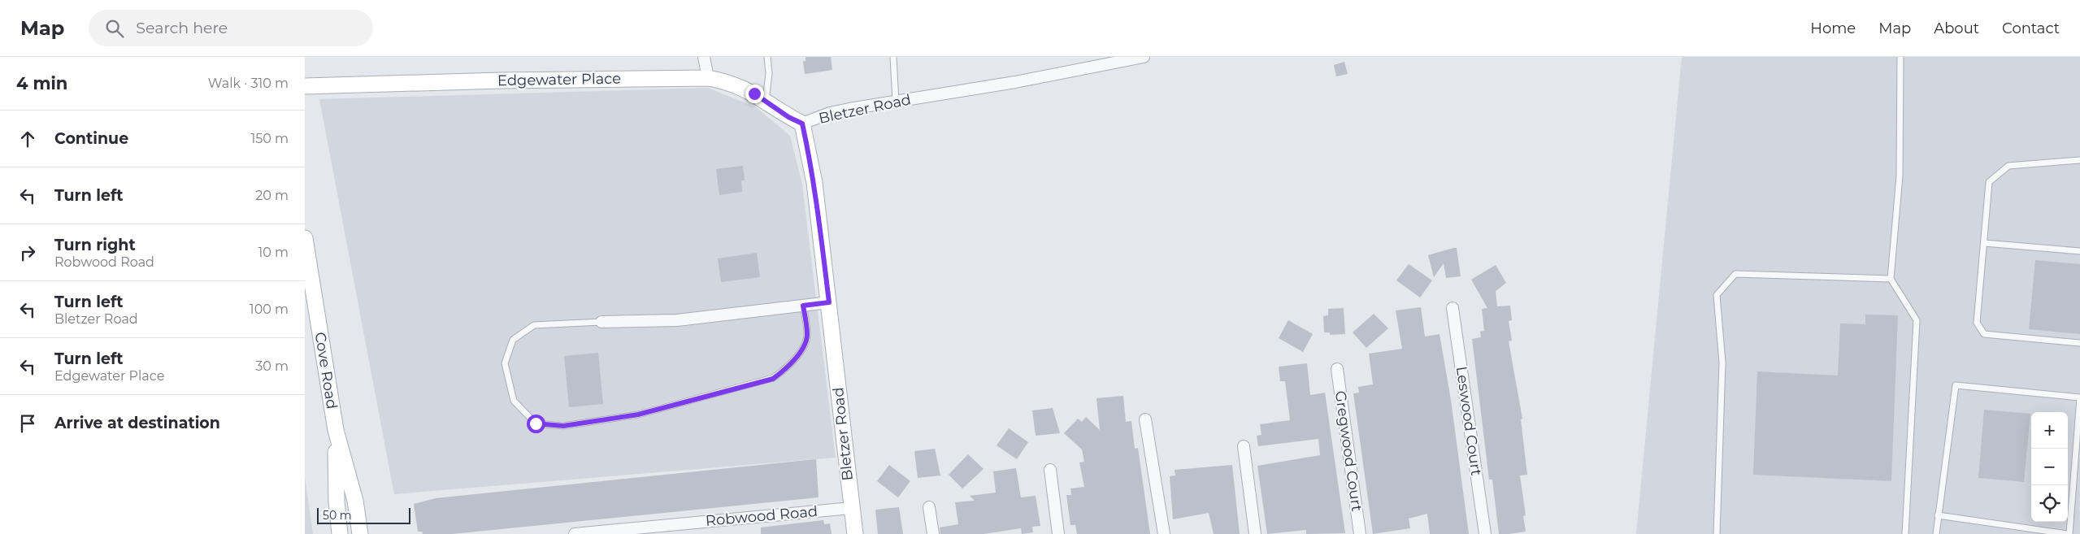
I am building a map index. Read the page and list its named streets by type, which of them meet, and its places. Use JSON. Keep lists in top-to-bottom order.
{
  "streets": {
    "street": [
      "Edgewater Place",
      "Bletzer Road",
      "Cove Road",
      "Leswood Court",
      "Gregwood Court",
      "Robwood Road"
    ]
  },
  "crossings": [
    ["Edgewater Place", "Bletzer Road"],
    ["Bletzer Road", "Robwood Road"]
  ],
  "scale_bar": "50 m",
  "page": {
    "header": "Map",
    "search": "Search here",
    "nav": [
      "Home",
      "Map",
      "About",
      "Contact"
    ],
    "heading": ["4 min", "Walk · 310 m"],
    "list": [
      ["Continue", "150 m"],
      ["Turn left", "20 m"],
      ["Turn right", "Robwood Road", "10 m"],
      ["Turn left", "Bletzer Road", "100 m"],
      ["Turn left", "Edgewater Place", "30 m"],
      "Arrive at destination"
    ],
    "map_buttons": ["+", "−"],
    "scale": "50 m"
  }
}
